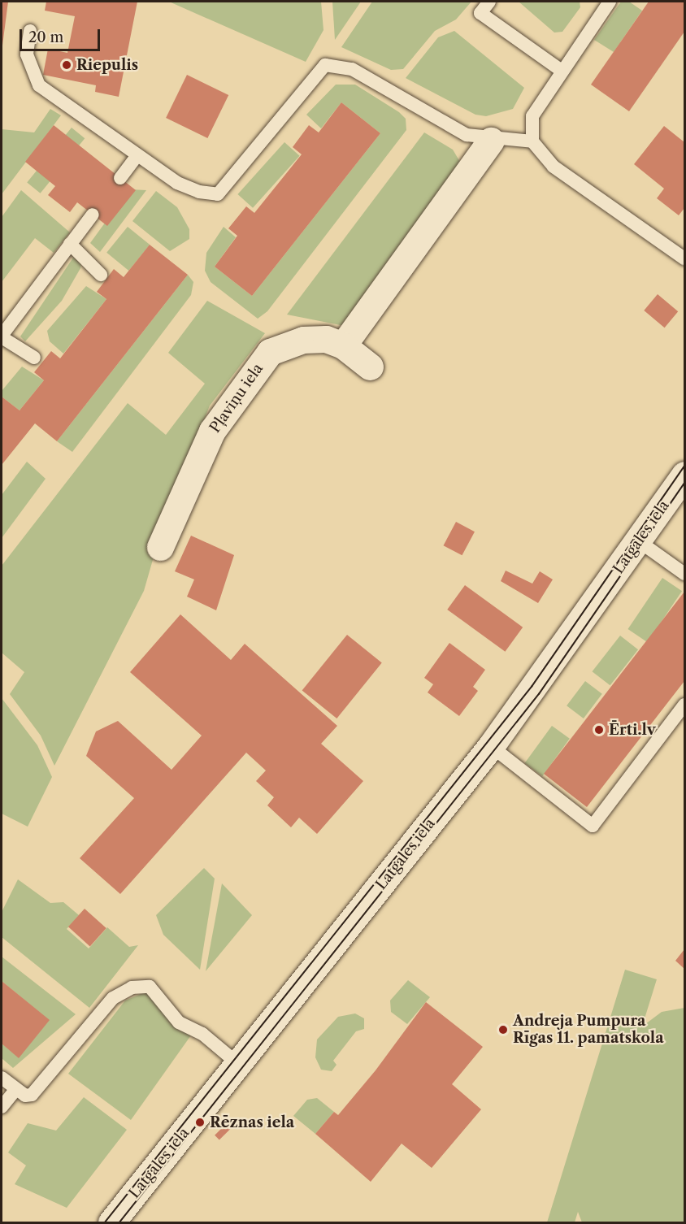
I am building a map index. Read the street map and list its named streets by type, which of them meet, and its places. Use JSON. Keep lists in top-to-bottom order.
{
  "streets": {
    "street": ["Pļaviņu iela", "Latgales iela"]
  },
  "places": [
    "Riepulis",
    "Ērti.lv",
    "Andreja Pumpura Rīgas 11. pamatskola",
    "Rēznas iela"
  ],
  "scale_bar": "20 m"
}
